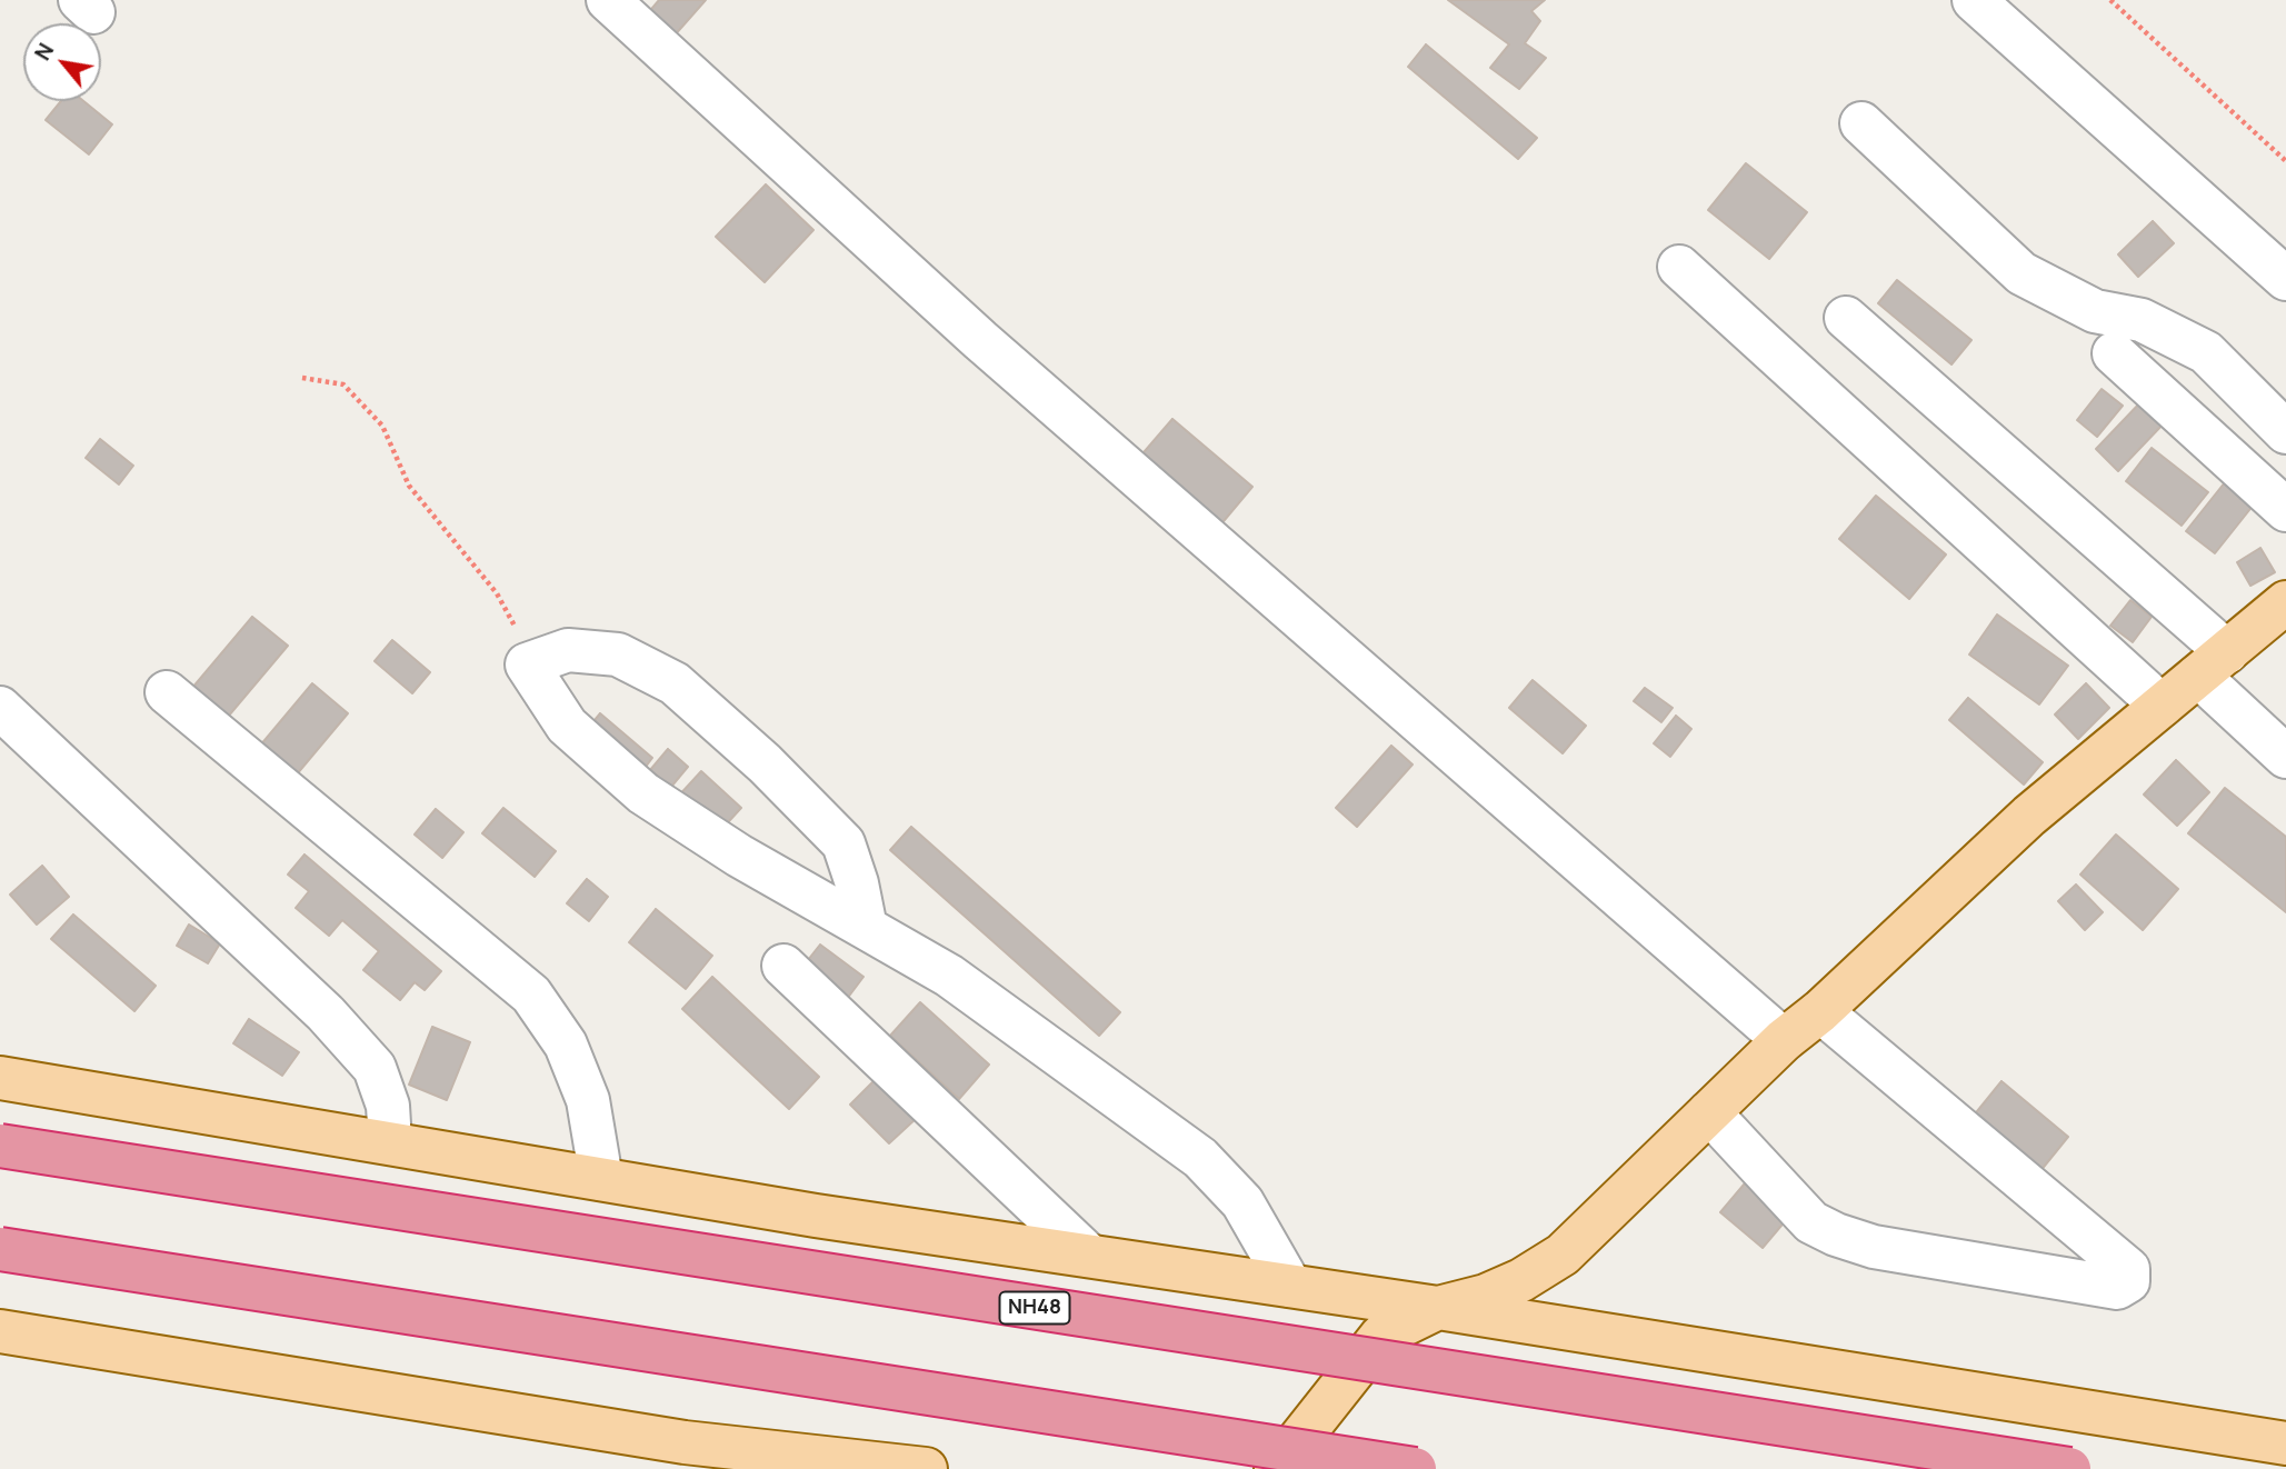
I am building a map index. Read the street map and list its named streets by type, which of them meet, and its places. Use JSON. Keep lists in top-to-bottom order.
{
  "streets": {
    "highway": ["NH48"]
  },
  "north": "top left"
}
